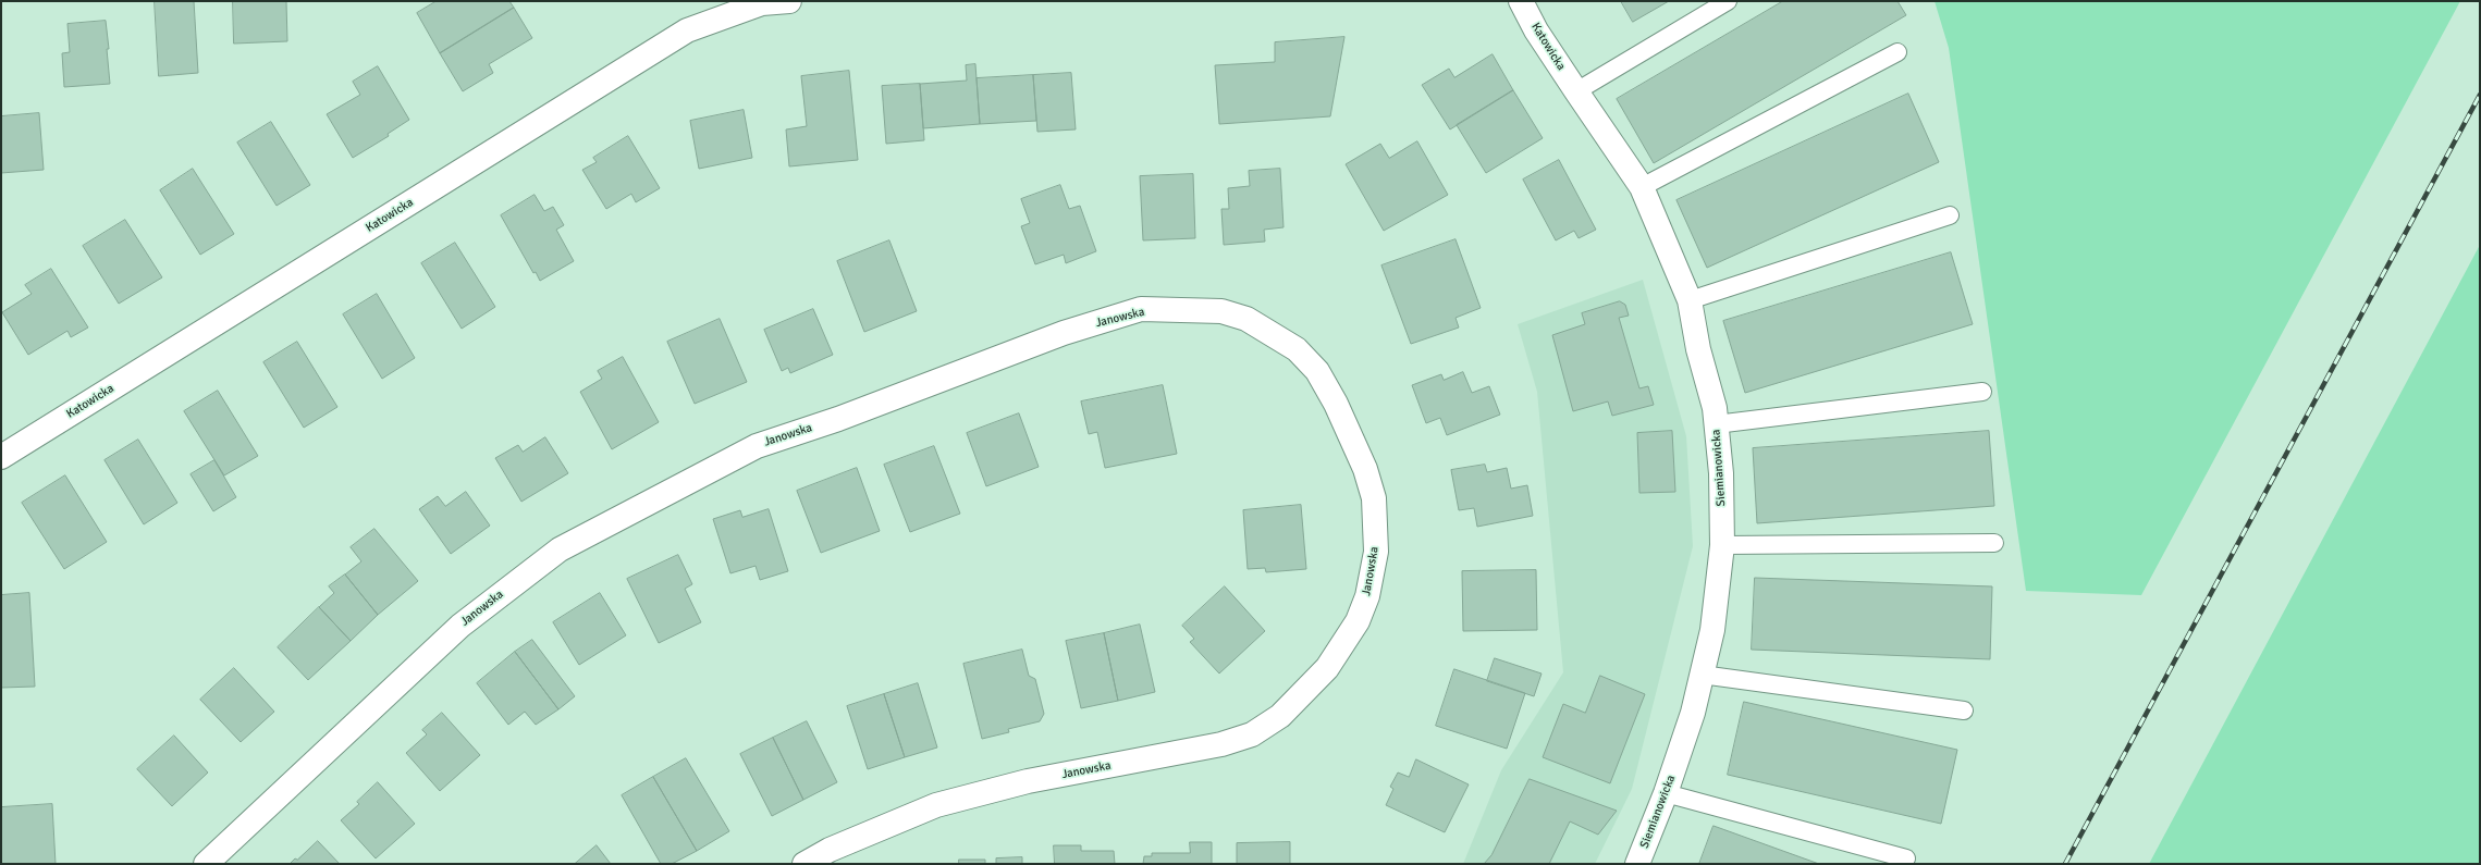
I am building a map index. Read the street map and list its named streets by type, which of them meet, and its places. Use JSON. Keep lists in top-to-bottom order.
{
  "streets": {
    "street": ["Katowicka", "Janowska", "Siemianowicka"]
  },
  "crossings": [
    ["Katowicka", "Siemianowicka"]
  ]
}
